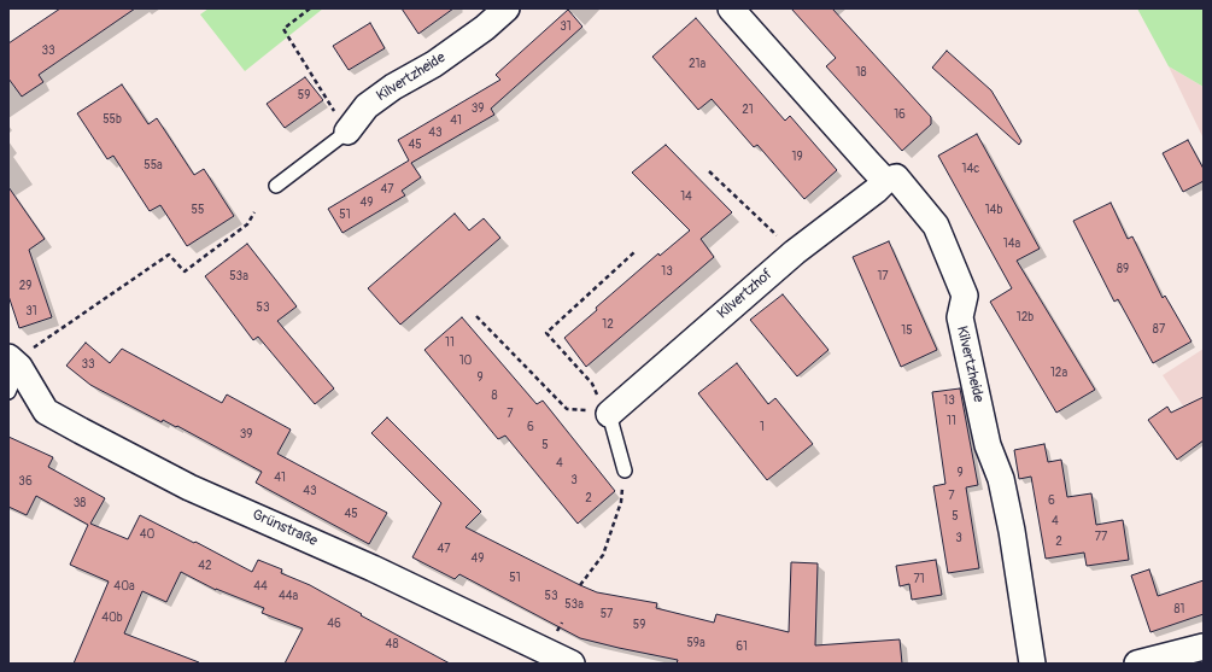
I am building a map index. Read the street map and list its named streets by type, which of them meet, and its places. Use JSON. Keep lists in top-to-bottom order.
{
  "streets": {
    "street": ["Kilvertzheide", "Kilvertzhof", "Grünstraße"]
  },
  "crossings": [
    ["Kilvertzheide", "Kilvertzhof"]
  ],
  "house_numbers": [
    "31",
    "33",
    "21a",
    "18",
    "59",
    "39",
    "21",
    "16",
    "55b",
    "41",
    "43",
    "45",
    "19",
    "55a",
    "14c",
    "47",
    "14",
    "49",
    "55",
    "14b",
    "51",
    "14a",
    "89",
    "13",
    "53a",
    "17",
    "29",
    "53",
    "31",
    "12b",
    "12",
    "87",
    "15",
    "11",
    "10",
    "33",
    "12a",
    "9",
    "8",
    "13",
    "7",
    "11",
    "6",
    "1",
    "39",
    "5",
    "4",
    "9",
    "41",
    "3",
    "36",
    "43",
    "7",
    "2",
    "6",
    "38",
    "45",
    "5",
    "4",
    "40",
    "77",
    "3",
    "2",
    "47",
    "49",
    "42",
    "51",
    "71",
    "40a",
    "44",
    "44a",
    "53",
    "53a",
    "81",
    "57",
    "40b",
    "46",
    "59",
    "59a",
    "48",
    "61"
  ]
}
